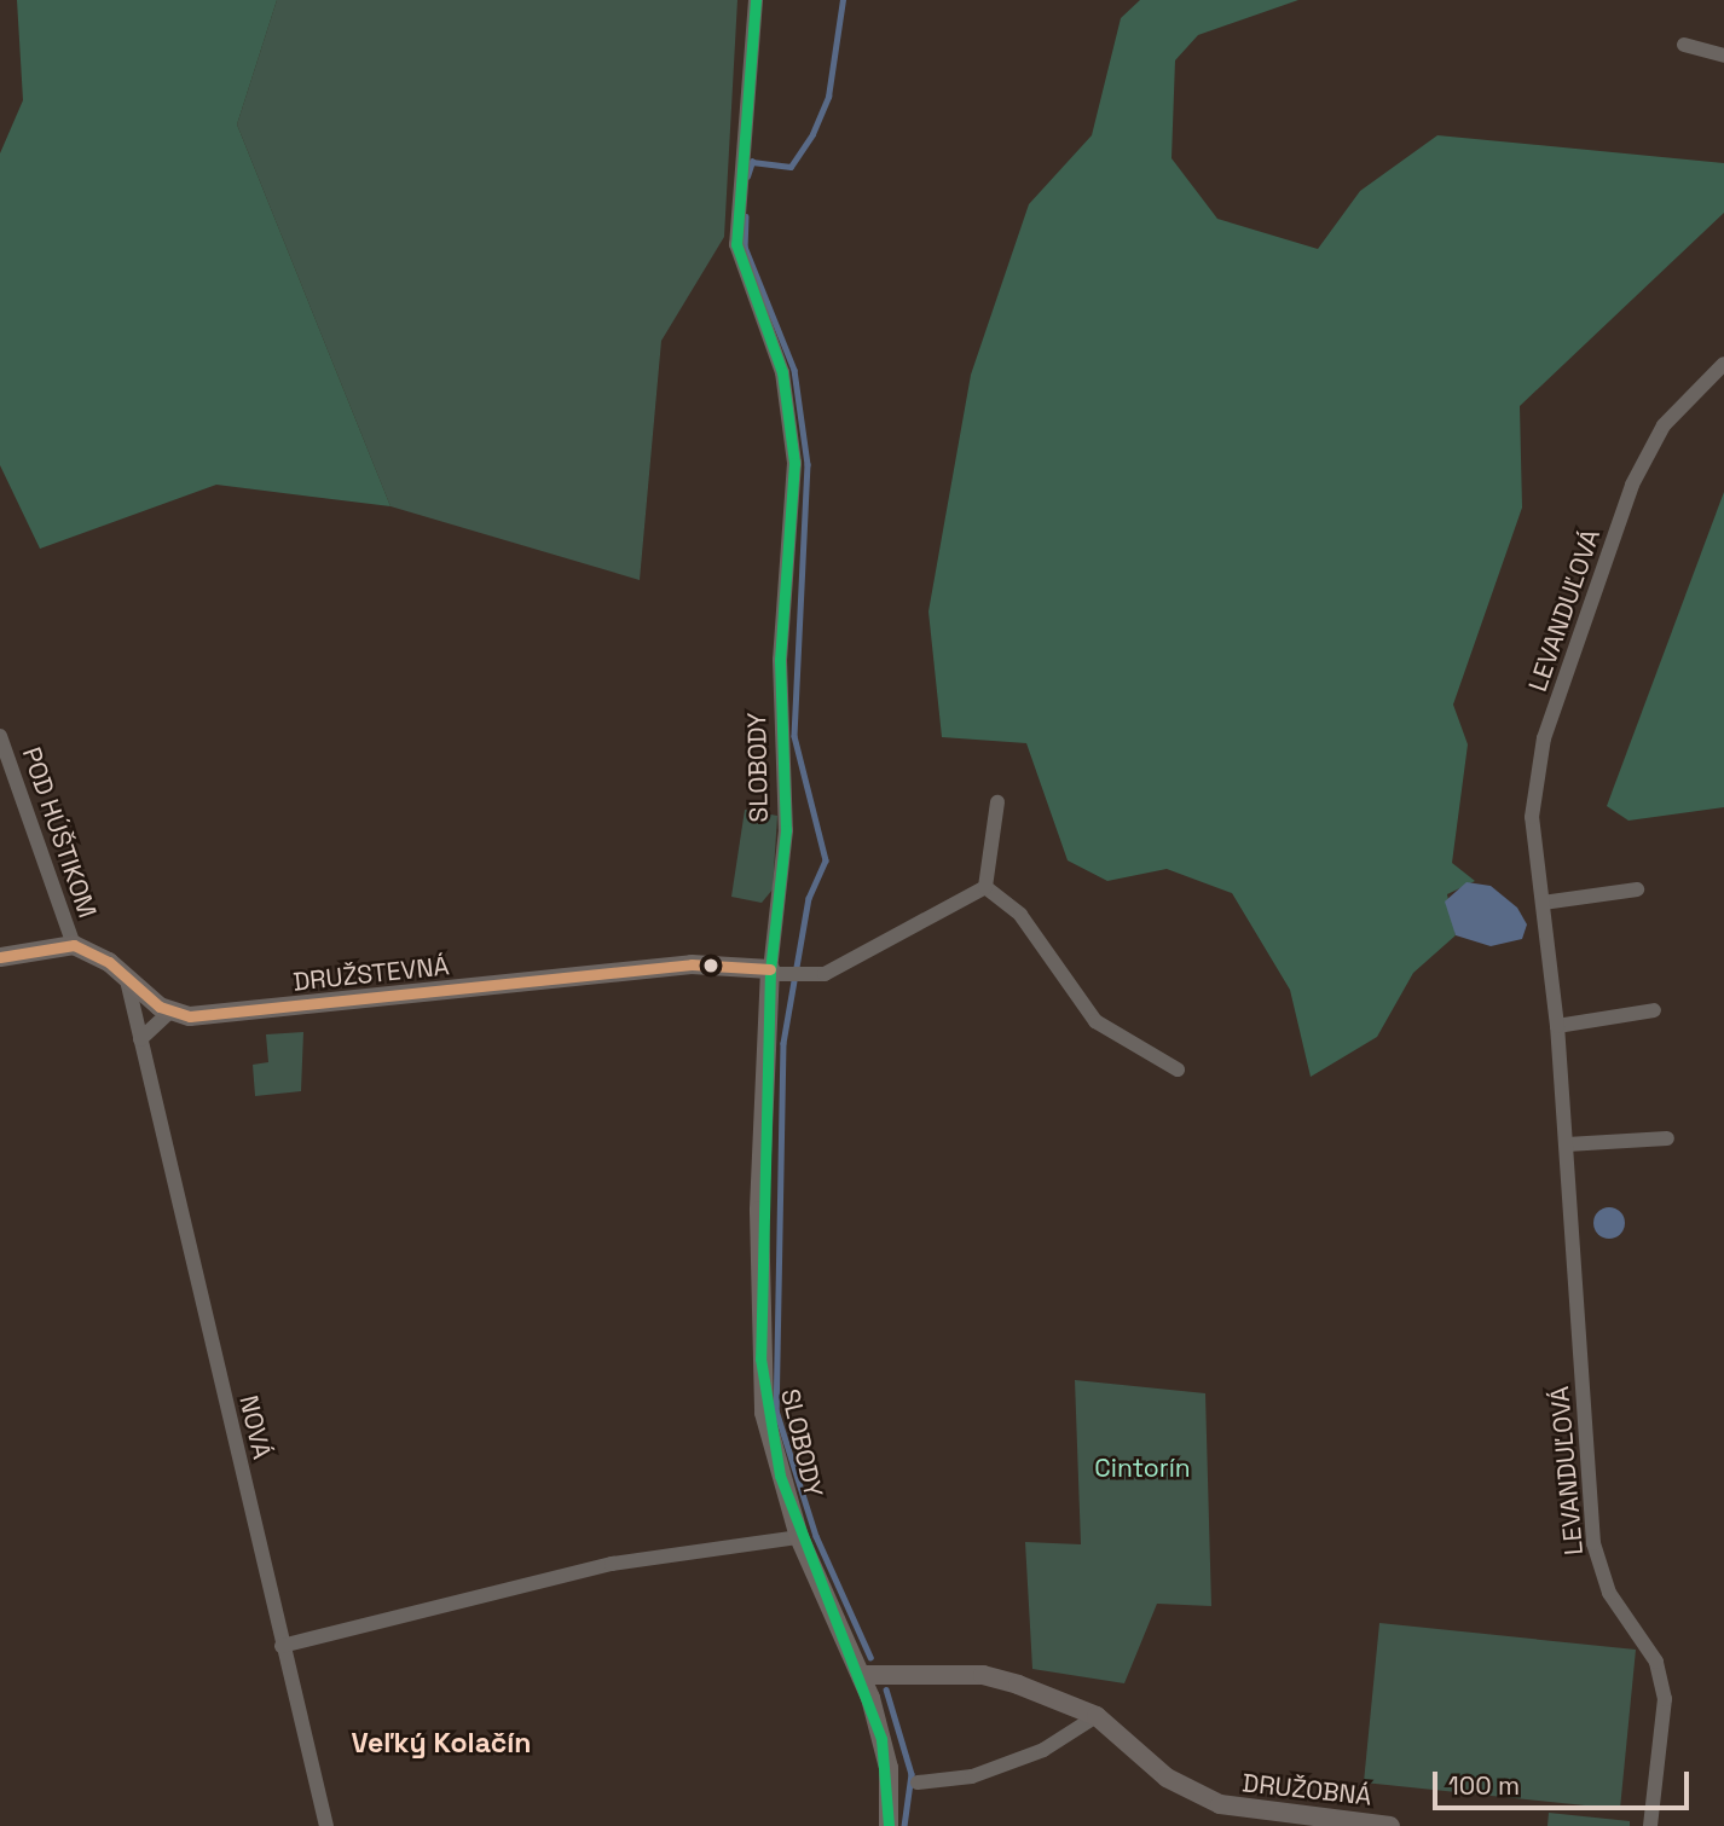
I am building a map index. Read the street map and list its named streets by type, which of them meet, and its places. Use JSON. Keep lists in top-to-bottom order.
{
  "streets": {
    "street": [
      "LEVANDUĽOVÁ",
      "SLOBODY",
      "POD HÚŠTIKOM",
      "DRUŽSTEVNÁ",
      "NOVÁ",
      "DRUŽOBNÁ"
    ]
  },
  "crossings": [
    ["SLOBODY", "DRUŽSTEVNÁ"],
    ["SLOBODY", "NOVÁ"],
    ["SLOBODY", "DRUŽOBNÁ"]
  ],
  "districts": ["Veľký Kolačín"],
  "parks": ["Cintorín"],
  "scale_bar": "100 m"
}
